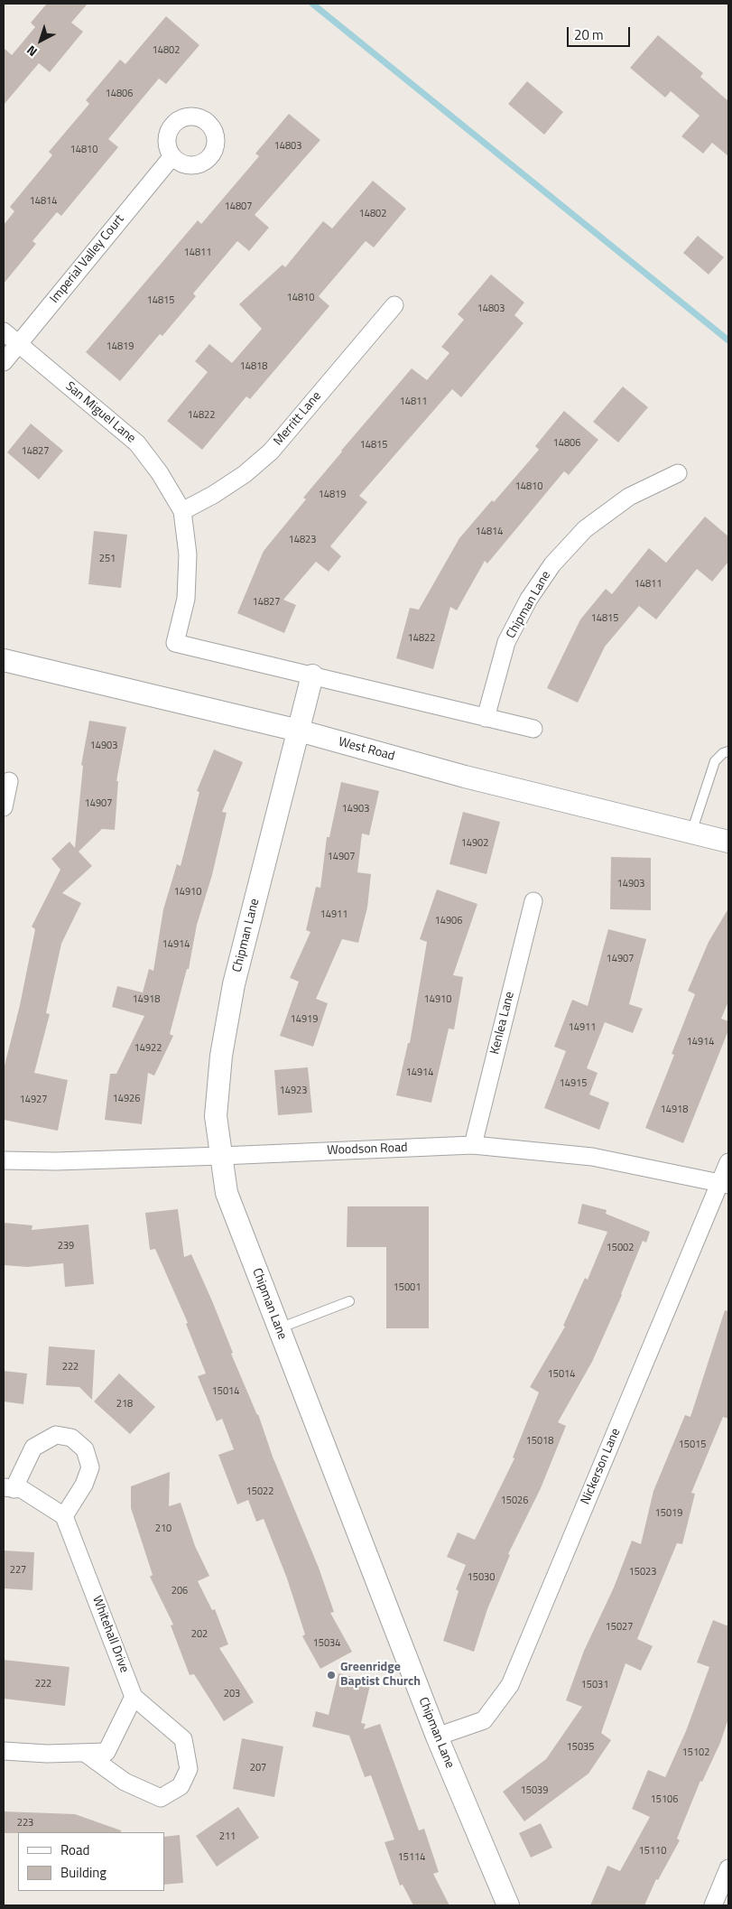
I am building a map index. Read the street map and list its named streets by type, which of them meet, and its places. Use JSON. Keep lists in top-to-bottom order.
{
  "streets": {
    "street": [
      "Imperial Valley Court",
      "San Miguel Lane",
      "Merritt Lane",
      "Chipman Lane",
      "West Road",
      "Kenlea Lane",
      "Woodson Road",
      "Nickerson Lane",
      "Whitehall Drive"
    ]
  },
  "crossings": [
    ["Imperial Valley Court", "San Miguel Lane"],
    ["San Miguel Lane", "Merritt Lane"],
    ["San Miguel Lane", "Chipman Lane"],
    ["Chipman Lane", "West Road"],
    ["Chipman Lane", "Woodson Road"],
    ["Chipman Lane", "Nickerson Lane"],
    ["Kenlea Lane", "Woodson Road"],
    ["Woodson Road", "Nickerson Lane"]
  ],
  "places": ["Greenridge Baptist Church"],
  "house_numbers": [
    "14802",
    "14806",
    "14803",
    "14810",
    "14814",
    "14807",
    "14802",
    "14811",
    "14810",
    "14815",
    "14803",
    "14819",
    "14818",
    "14811",
    "14822",
    "14806",
    "14815",
    "14827",
    "14810",
    "14819",
    "14814",
    "14823",
    "251",
    "14811",
    "14827",
    "14815",
    "14822",
    "14903",
    "14907",
    "14903",
    "14902",
    "14907",
    "14903",
    "14910",
    "14911",
    "14906",
    "14914",
    "14907",
    "14918",
    "14910",
    "14919",
    "14911",
    "14914",
    "14922",
    "14914",
    "14915",
    "14923",
    "14926",
    "14927",
    "14918",
    "239",
    "15002",
    "15001",
    "222",
    "15014",
    "15014",
    "218",
    "15018",
    "15015",
    "15022",
    "15026",
    "15019",
    "210",
    "227",
    "15023",
    "15030",
    "206",
    "15027",
    "202",
    "15034",
    "222",
    "15031",
    "203",
    "15035",
    "15102",
    "207",
    "15039",
    "15106",
    "223",
    "211",
    "15110",
    "15114"
  ],
  "legend": ["Road", "Building"],
  "scale_bar": "20 m",
  "north": "bottom left"
}
